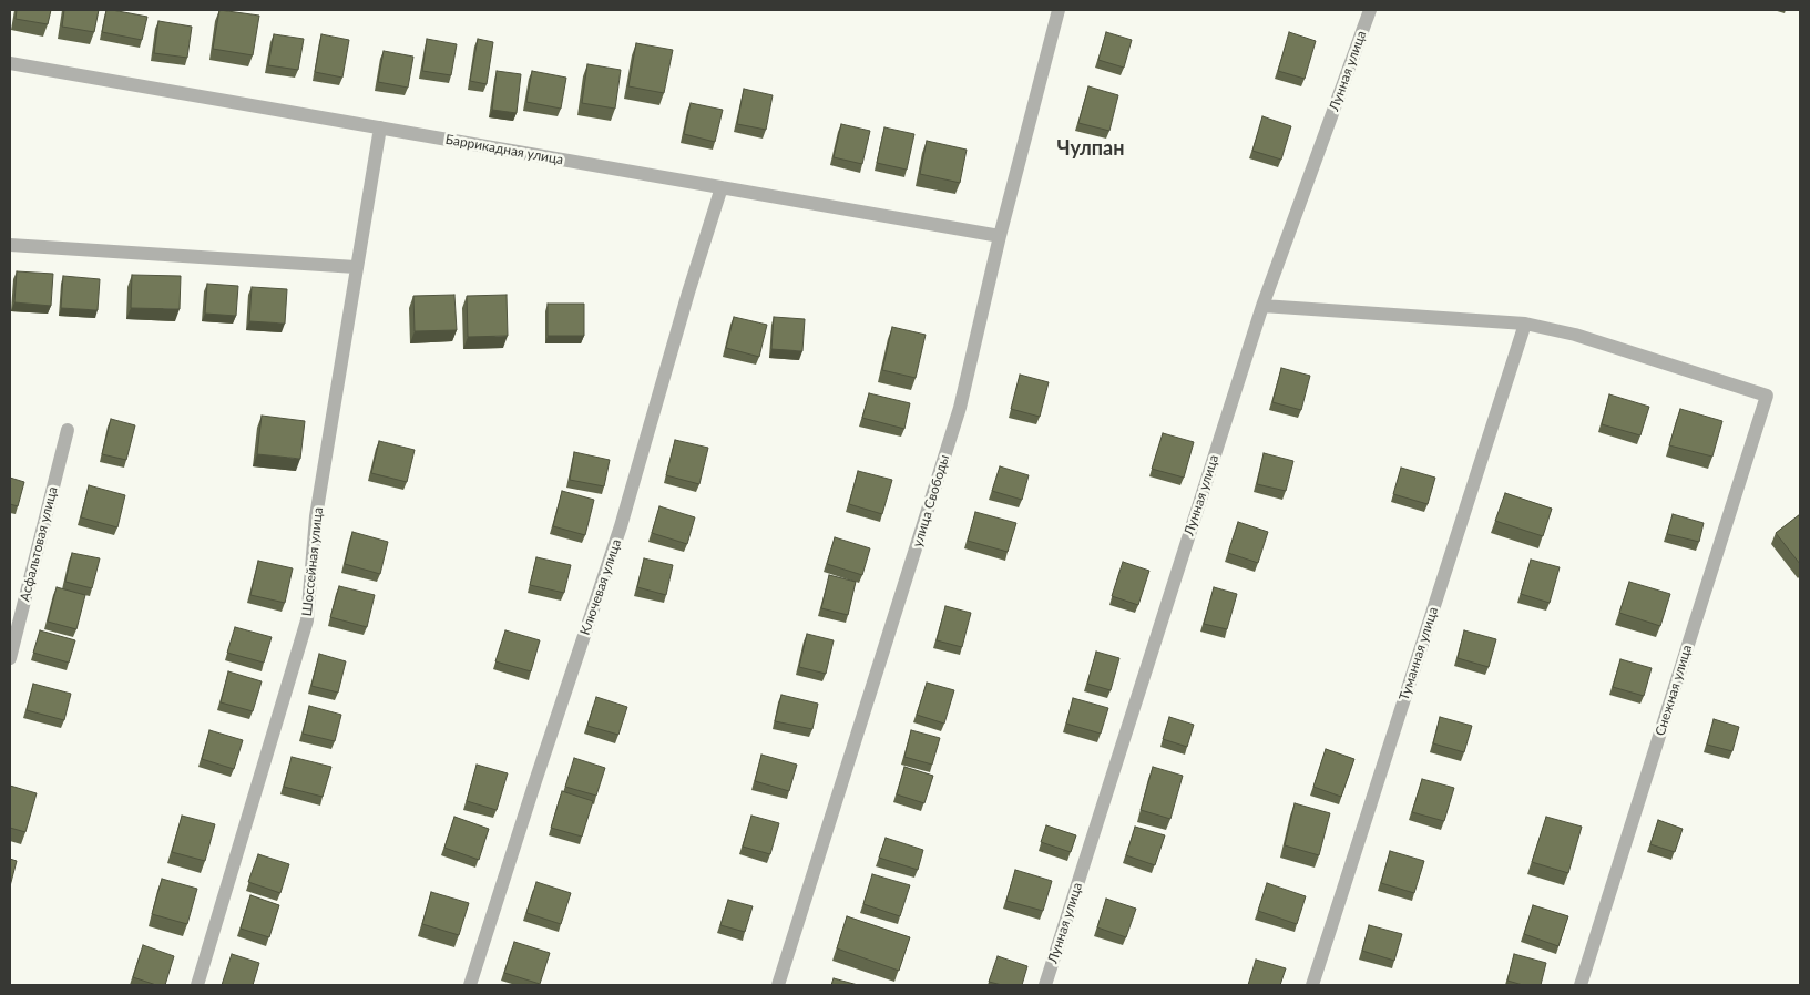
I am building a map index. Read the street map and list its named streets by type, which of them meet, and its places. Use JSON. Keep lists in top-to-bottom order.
{
  "streets": {
    "street": [
      "Лунная улица",
      "Баррикадная улица",
      "улица Свободы",
      "Асфальтовая улица",
      "Шоссейная улица",
      "Ключевая улица",
      "Туманная улица",
      "Снежная улица"
    ]
  },
  "crossings": [
    ["Баррикадная улица", "улица Свободы"],
    ["Баррикадная улица", "Шоссейная улица"],
    ["Баррикадная улица", "Ключевая улица"],
    ["Туманная улица", "Снежная улица"]
  ],
  "districts": ["Чулпан"]
}
